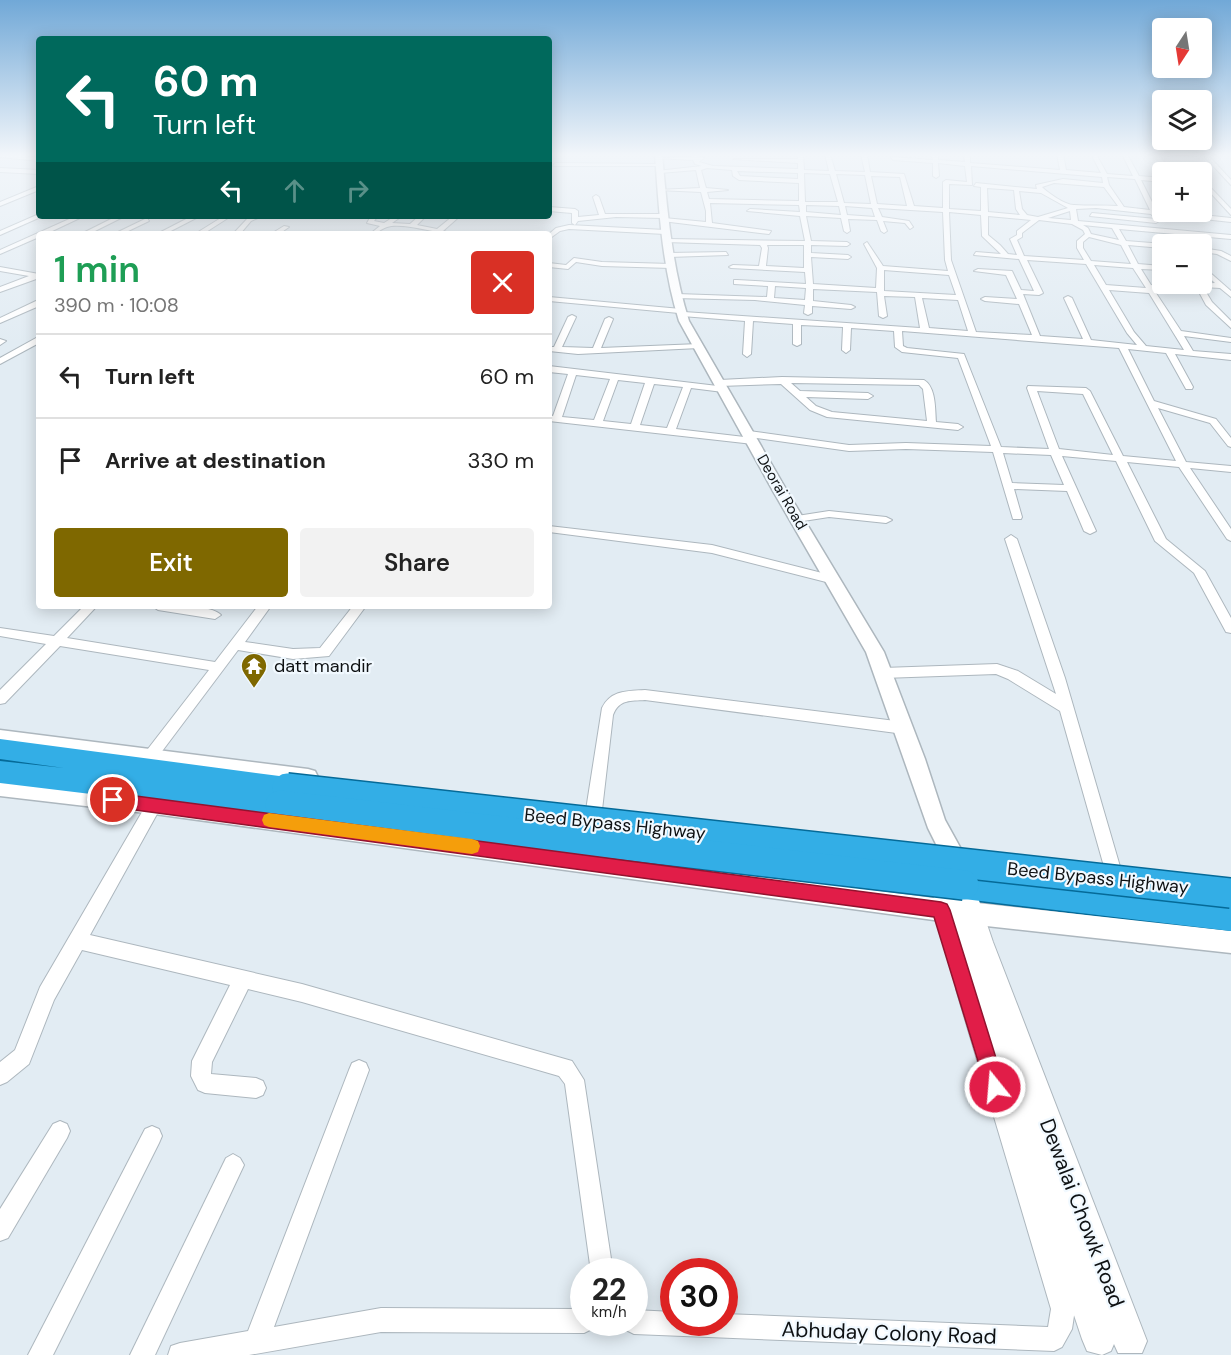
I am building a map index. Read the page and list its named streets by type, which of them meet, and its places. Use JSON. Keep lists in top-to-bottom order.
{
  "streets": {
    "highway": ["Beed Bypass Highway"],
    "main road": ["Dewalai Chowk Road"],
    "street": ["Deorai Road", "Abhuday Colony Road"]
  },
  "crossings": [
    ["Deorai Road", "Dewalai Chowk Road"],
    ["Dewalai Chowk Road", "Abhuday Colony Road"]
  ],
  "places": {
    "temple": ["datt mandir"]
  },
  "north": "bottom",
  "page": {
    "map_buttons": ["+", "−"],
    "turn": ["60 m", "Turn left"],
    "heading": ["1 min", "390 m · 10:08"],
    "list": [
      {
        "name": "Turn left",
        "value": "60 m"
      },
      {
        "name": "Arrive at destination",
        "value": "330 m"
      }
    ],
    "buttons": ["Exit", "Share"],
    "speed": "22 km/h",
    "limit": "30"
  }
}
